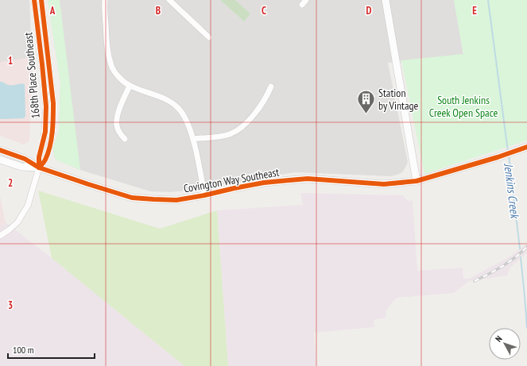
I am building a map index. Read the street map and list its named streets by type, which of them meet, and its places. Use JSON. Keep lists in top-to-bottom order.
{
  "streets": {
    "street": ["168th Place Southeast", "Covington Way Southeast"]
  },
  "crossings": [
    ["168th Place Southeast", "Covington Way Southeast"]
  ],
  "water": ["Jenkins Creek"],
  "parks": ["South Jenkins Creek Open Space"],
  "places": {
    "building": ["Station by Vintage"]
  },
  "scale_bar": "100 m",
  "north": "top left",
  "grid": {
    "columns": [
      "A",
      "B",
      "C",
      "D",
      "E"
    ],
    "rows": ["1", "2", "3"]
  }
}
